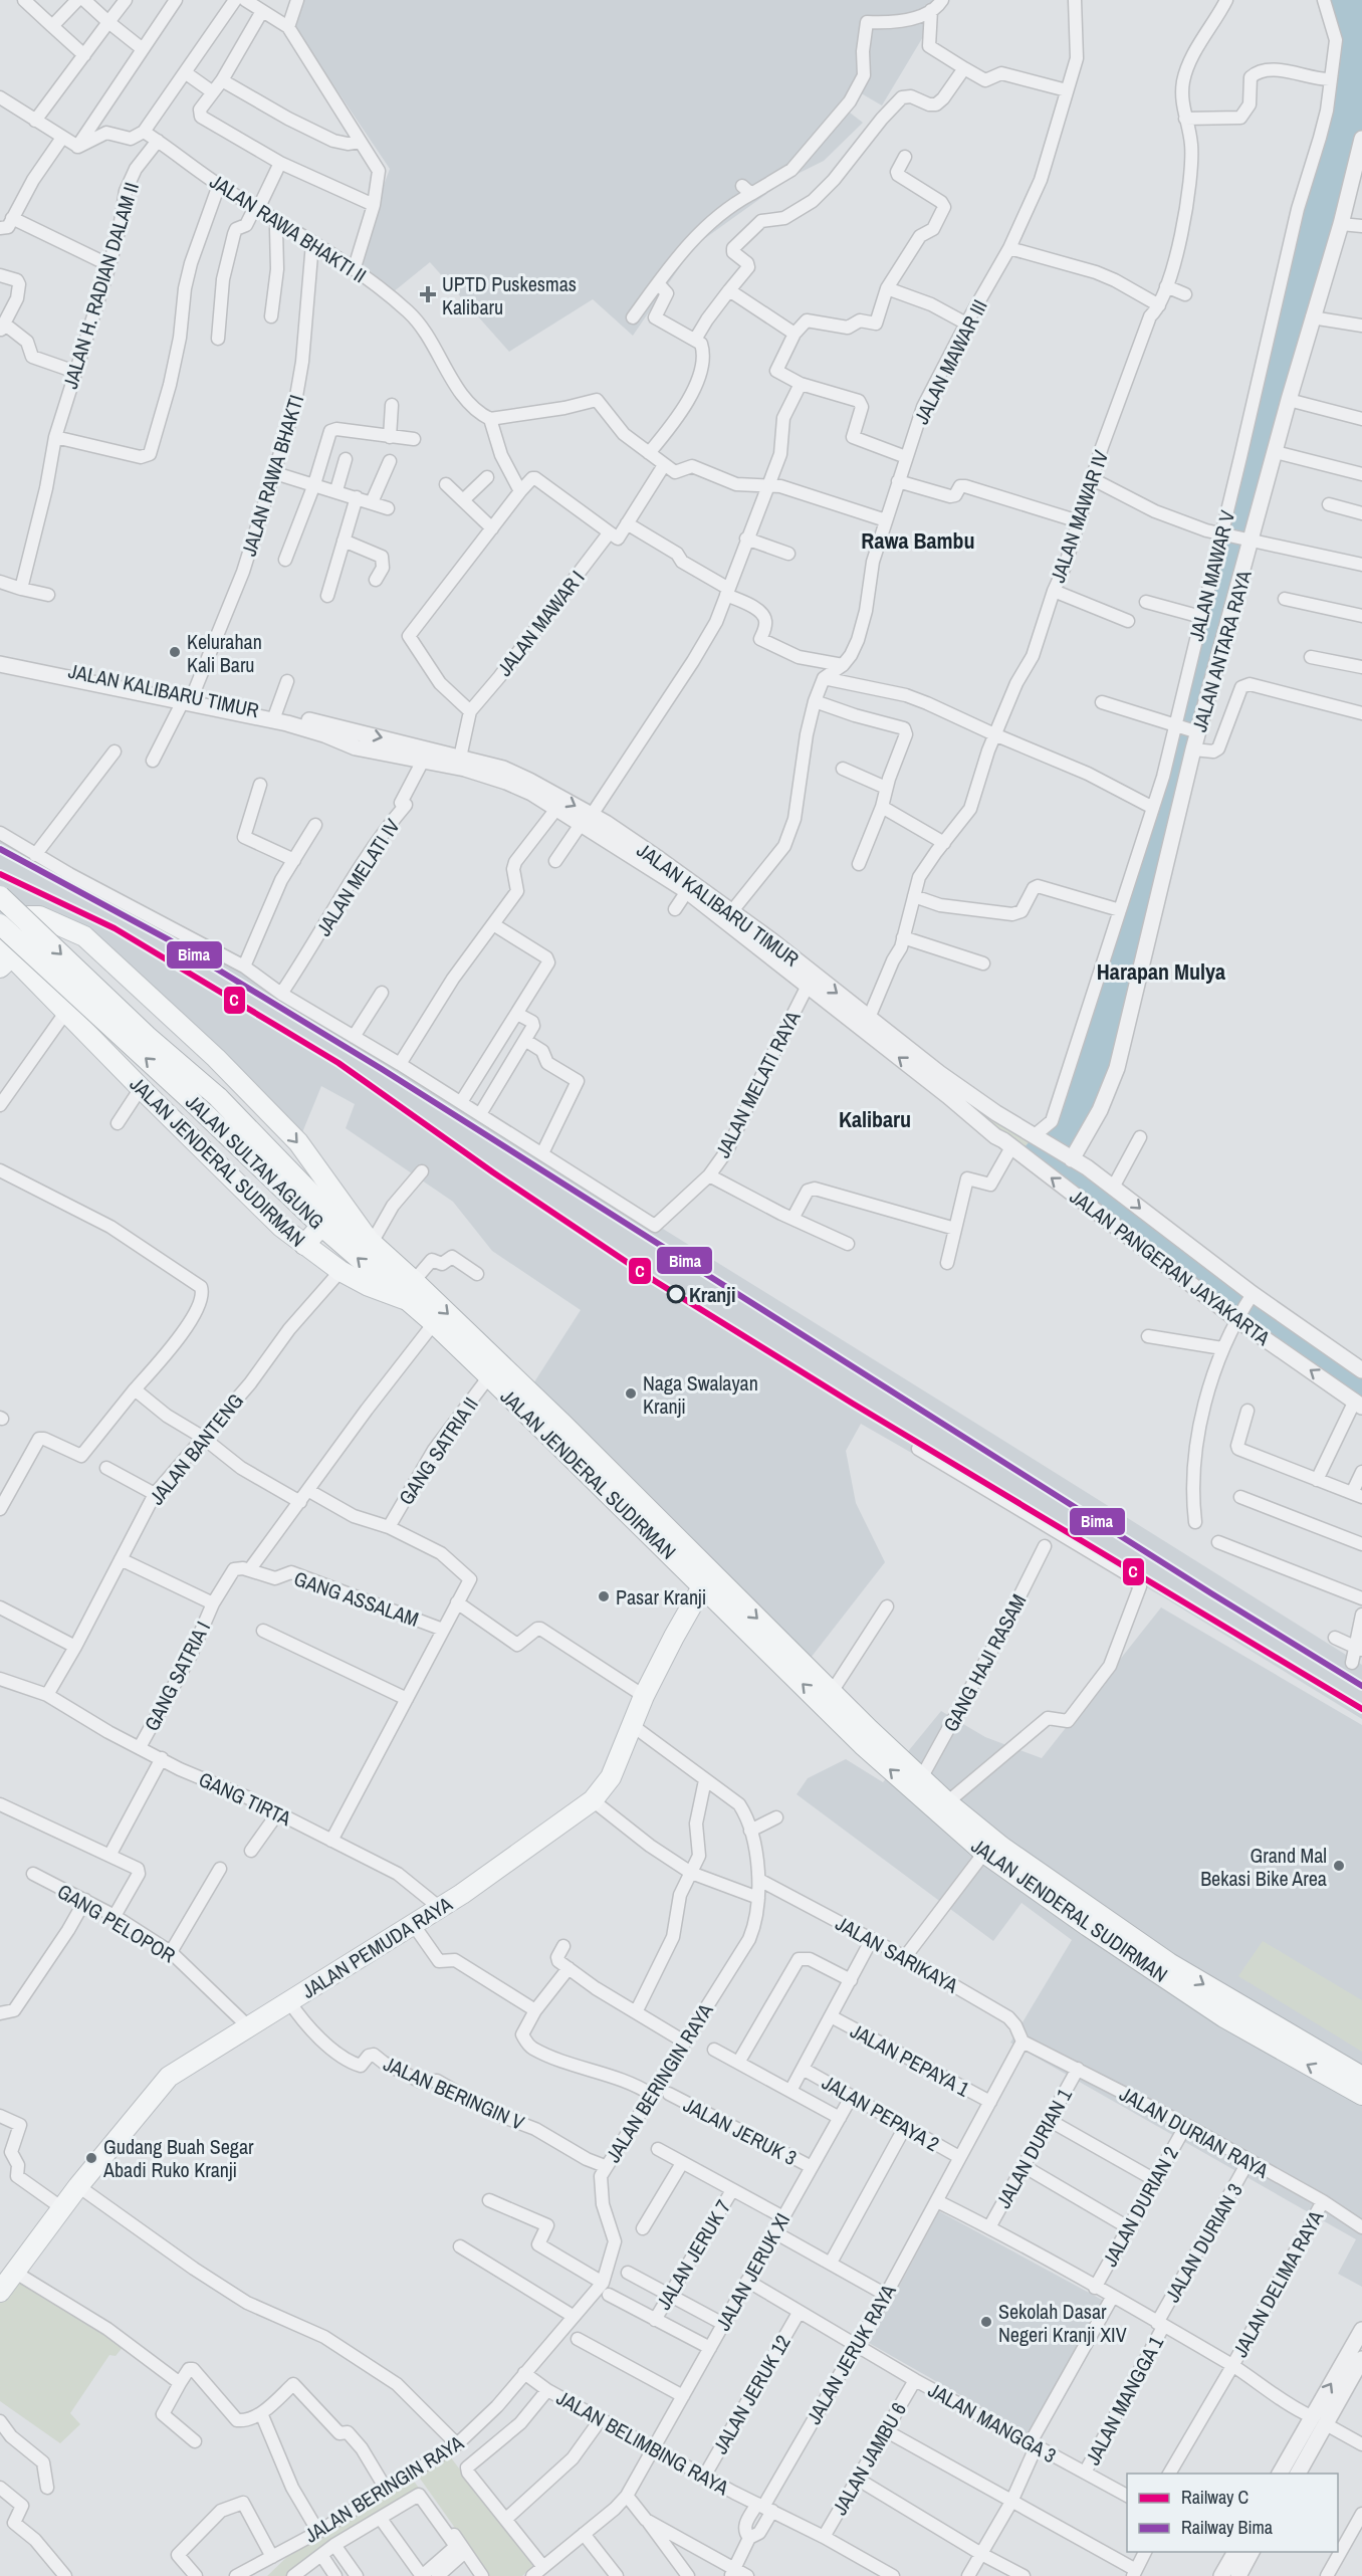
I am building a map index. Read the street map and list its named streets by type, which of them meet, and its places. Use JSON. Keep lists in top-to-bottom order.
{
  "streets": {
    "main road": ["JALAN JENDERAL SUDIRMAN", "JALAN SULTAN AGUNG", "JALAN PEMUDA RAYA"],
    "street": [
      "JALAN RAWA BHAKTI II",
      "JALAN H. RADIAN DALAM II",
      "JALAN MAWAR III",
      "JALAN RAWA BHAKTI",
      "JALAN MAWAR IV",
      "JALAN MAWAR V",
      "JALAN MAWAR I",
      "JALAN ANTARA RAYA",
      "JALAN KALIBARU TIMUR",
      "JALAN MELATI IV",
      "JALAN MELATI RAYA",
      "JALAN PANGERAN JAYAKARTA",
      "JALAN BANTENG",
      "GANG SATRIA II",
      "GANG ASSALAM",
      "GANG HAJI RASAM",
      "GANG SATRIA I",
      "GANG TIRTA",
      "GANG PELOPOR",
      "JALAN SARIKAYA",
      "JALAN PEPAYA 1",
      "JALAN BERINGIN RAYA",
      "JALAN BERINGIN V",
      "JALAN PEPAYA 2",
      "JALAN JERUK 3",
      "JALAN DURIAN RAYA",
      "JALAN DURIAN 1",
      "JALAN DURIAN 2",
      "JALAN DURIAN 3",
      "JALAN JERUK 7",
      "JALAN JERUK XI",
      "JALAN DELIMA RAYA",
      "JALAN JERUK RAYA",
      "JALAN JERUK 12",
      "JALAN MANGGA 1",
      "JALAN MANGGA 3",
      "JALAN BELIMBING RAYA",
      "JALAN JAMBU 6"
    ]
  },
  "crossings": [
    ["JALAN RAWA BHAKTI II", "JALAN H. RADIAN DALAM II"],
    ["JALAN RAWA BHAKTI II", "JALAN RAWA BHAKTI"],
    ["JALAN RAWA BHAKTI", "JALAN KALIBARU TIMUR"],
    ["JALAN MAWAR IV", "JALAN KALIBARU TIMUR"],
    ["JALAN MAWAR V", "JALAN KALIBARU TIMUR"],
    ["JALAN ANTARA RAYA", "JALAN KALIBARU TIMUR"],
    ["JALAN ANTARA RAYA", "JALAN PANGERAN JAYAKARTA"],
    ["JALAN KALIBARU TIMUR", "JALAN MELATI IV"],
    ["JALAN KALIBARU TIMUR", "JALAN MELATI RAYA"],
    ["JALAN KALIBARU TIMUR", "JALAN PANGERAN JAYAKARTA"],
    ["JALAN MELATI IV", "JALAN MELATI RAYA"],
    ["JALAN JENDERAL SUDIRMAN", "JALAN SULTAN AGUNG"],
    ["JALAN JENDERAL SUDIRMAN", "JALAN BANTENG"],
    ["JALAN JENDERAL SUDIRMAN", "GANG SATRIA II"],
    ["JALAN JENDERAL SUDIRMAN", "GANG HAJI RASAM"],
    ["JALAN JENDERAL SUDIRMAN", "JALAN PEMUDA RAYA"],
    ["JALAN BANTENG", "GANG TIRTA"],
    ["GANG SATRIA I", "GANG TIRTA"],
    ["GANG TIRTA", "JALAN PEMUDA RAYA"],
    ["GANG PELOPOR", "JALAN PEMUDA RAYA"],
    ["JALAN PEMUDA RAYA", "JALAN BERINGIN RAYA"],
    ["JALAN PEMUDA RAYA", "JALAN BERINGIN V"],
    ["JALAN SARIKAYA", "JALAN BERINGIN RAYA"],
    ["JALAN SARIKAYA", "JALAN DURIAN RAYA"],
    ["JALAN SARIKAYA", "JALAN JERUK RAYA"],
    ["JALAN PEPAYA 1", "JALAN JERUK RAYA"],
    ["JALAN BERINGIN RAYA", "JALAN BERINGIN V"],
    ["JALAN BERINGIN RAYA", "JALAN BELIMBING RAYA"],
    ["JALAN PEPAYA 2", "JALAN JERUK XI"],
    ["JALAN PEPAYA 2", "JALAN JERUK RAYA"],
    ["JALAN JERUK 3", "JALAN JERUK XI"],
    ["JALAN DURIAN RAYA", "JALAN DURIAN 1"],
    ["JALAN DURIAN RAYA", "JALAN DURIAN 2"],
    ["JALAN DURIAN RAYA", "JALAN DURIAN 3"],
    ["JALAN DURIAN RAYA", "JALAN DELIMA RAYA"],
    ["JALAN DURIAN RAYA", "JALAN JERUK RAYA"],
    ["JALAN DURIAN 3", "JALAN MANGGA 1"],
    ["JALAN JERUK XI", "JALAN MANGGA 3"],
    ["JALAN JERUK XI", "JALAN BELIMBING RAYA"],
    ["JALAN JERUK RAYA", "JALAN MANGGA 3"],
    ["JALAN JERUK RAYA", "JALAN BELIMBING RAYA"],
    ["JALAN JERUK 12", "JALAN MANGGA 3"],
    ["JALAN JERUK 12", "JALAN BELIMBING RAYA"],
    ["JALAN MANGGA 1", "JALAN MANGGA 3"],
    ["JALAN MANGGA 3", "JALAN JAMBU 6"],
    ["JALAN BELIMBING RAYA", "JALAN JAMBU 6"]
  ],
  "districts": ["Rawa Bambu", "Harapan Mulya", "Kalibaru"],
  "places": {
    "health": ["UPTD Puskesmas Kalibaru"],
    "other": [
      "Kelurahan Kali Baru",
      "Kranji",
      "Naga Swalayan Kranji",
      "Pasar Kranji",
      "Grand Mal Bekasi Bike Area",
      "Gudang Buah Segar Abadi Ruko Kranji",
      "Sekolah Dasar Negeri Kranji XIV"
    ]
  },
  "lines": ["rail line Bima", "rail line C"],
  "legend": ["Railway C", "Railway Bima"]
}
